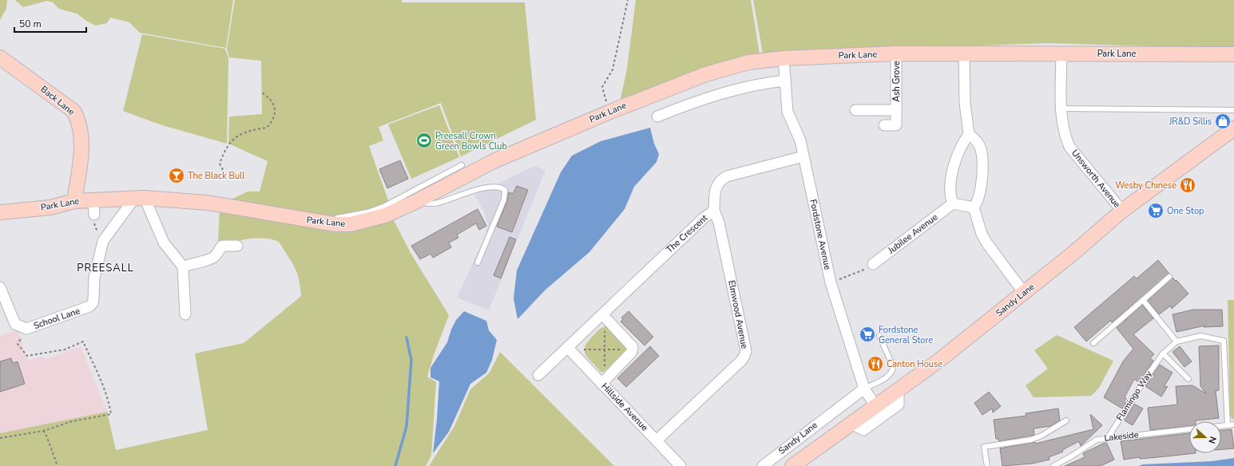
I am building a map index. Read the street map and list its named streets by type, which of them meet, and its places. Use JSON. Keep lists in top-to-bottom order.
{
  "streets": {
    "main road": ["Park Lane", "Back Lane", "Sandy Lane"],
    "street": [
      "Ash Grove",
      "Unsworth Avenue",
      "The Crescent",
      "Jubilee Avenue",
      "Fordstone Avenue",
      "Elmwood Avenue",
      "School Lane",
      "Hillside Avenue"
    ],
    "lane": ["Flamingo Way", "Lakeside"]
  },
  "crossings": [
    ["Park Lane", "Ash Grove"],
    ["Park Lane", "Back Lane"],
    ["Park Lane", "Unsworth Avenue"],
    ["Park Lane", "Fordstone Avenue"],
    ["Unsworth Avenue", "Sandy Lane"],
    ["The Crescent", "Fordstone Avenue"],
    ["The Crescent", "Elmwood Avenue"],
    ["The Crescent", "Hillside Avenue"],
    ["Fordstone Avenue", "Sandy Lane"],
    ["Elmwood Avenue", "Hillside Avenue"],
    ["Flamingo Way", "Lakeside"]
  ],
  "districts": ["PREESALL"],
  "places": {
    "shop": ["JR&D Sillis"],
    "sports": ["Preesall Crown Green Bowls Club"],
    "bar": ["The Black Bull"],
    "restaurant": ["Wesby Chinese", "Canton House"],
    "supermarket": ["One Stop", "Fordstone General Store"]
  },
  "scale_bar": "50 m",
  "north": "right"
}
